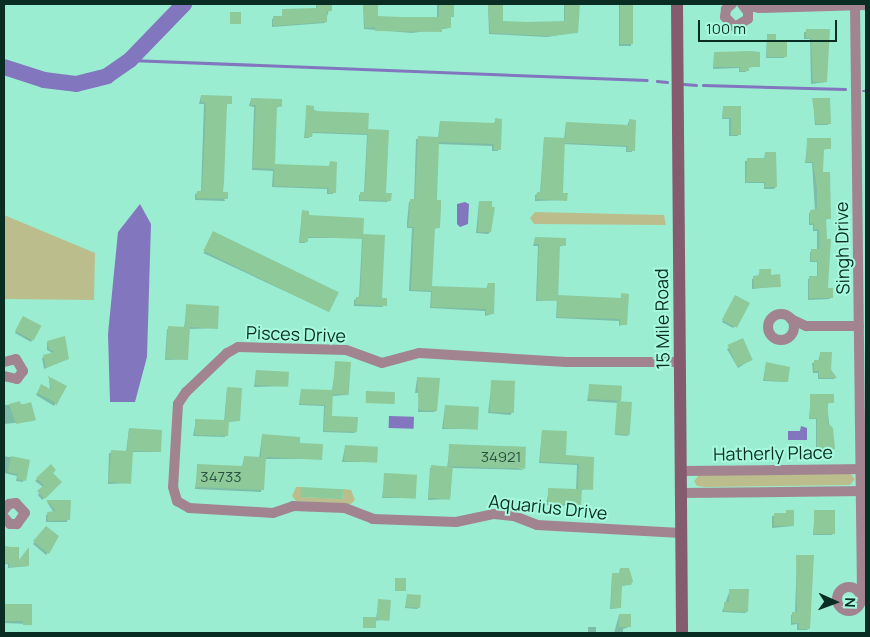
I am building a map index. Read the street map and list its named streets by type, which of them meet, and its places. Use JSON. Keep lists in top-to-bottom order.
{
  "streets": {
    "main road": ["15 Mile Road"],
    "street": [
      "Singh Drive",
      "Pisces Drive",
      "Hatherly Place",
      "Aquarius Drive"
    ]
  },
  "crossings": [
    ["Singh Drive", "Hatherly Place"],
    ["15 Mile Road", "Pisces Drive"],
    ["15 Mile Road", "Hatherly Place"],
    ["15 Mile Road", "Aquarius Drive"],
    ["Pisces Drive", "Aquarius Drive"]
  ],
  "house_numbers": ["34921", "34733"],
  "scale_bar": "100 m",
  "north": "right"
}
